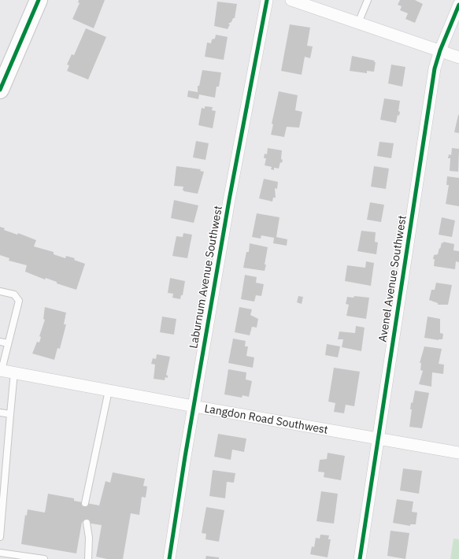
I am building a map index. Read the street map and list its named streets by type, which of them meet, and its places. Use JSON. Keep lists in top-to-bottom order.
{
  "streets": {
    "street": ["Laburnum Avenue Southwest", "Avenel Avenue Southwest", "Langdon Road Southwest"]
  },
  "crossings": [
    ["Laburnum Avenue Southwest", "Langdon Road Southwest"],
    ["Avenel Avenue Southwest", "Langdon Road Southwest"]
  ]
}
